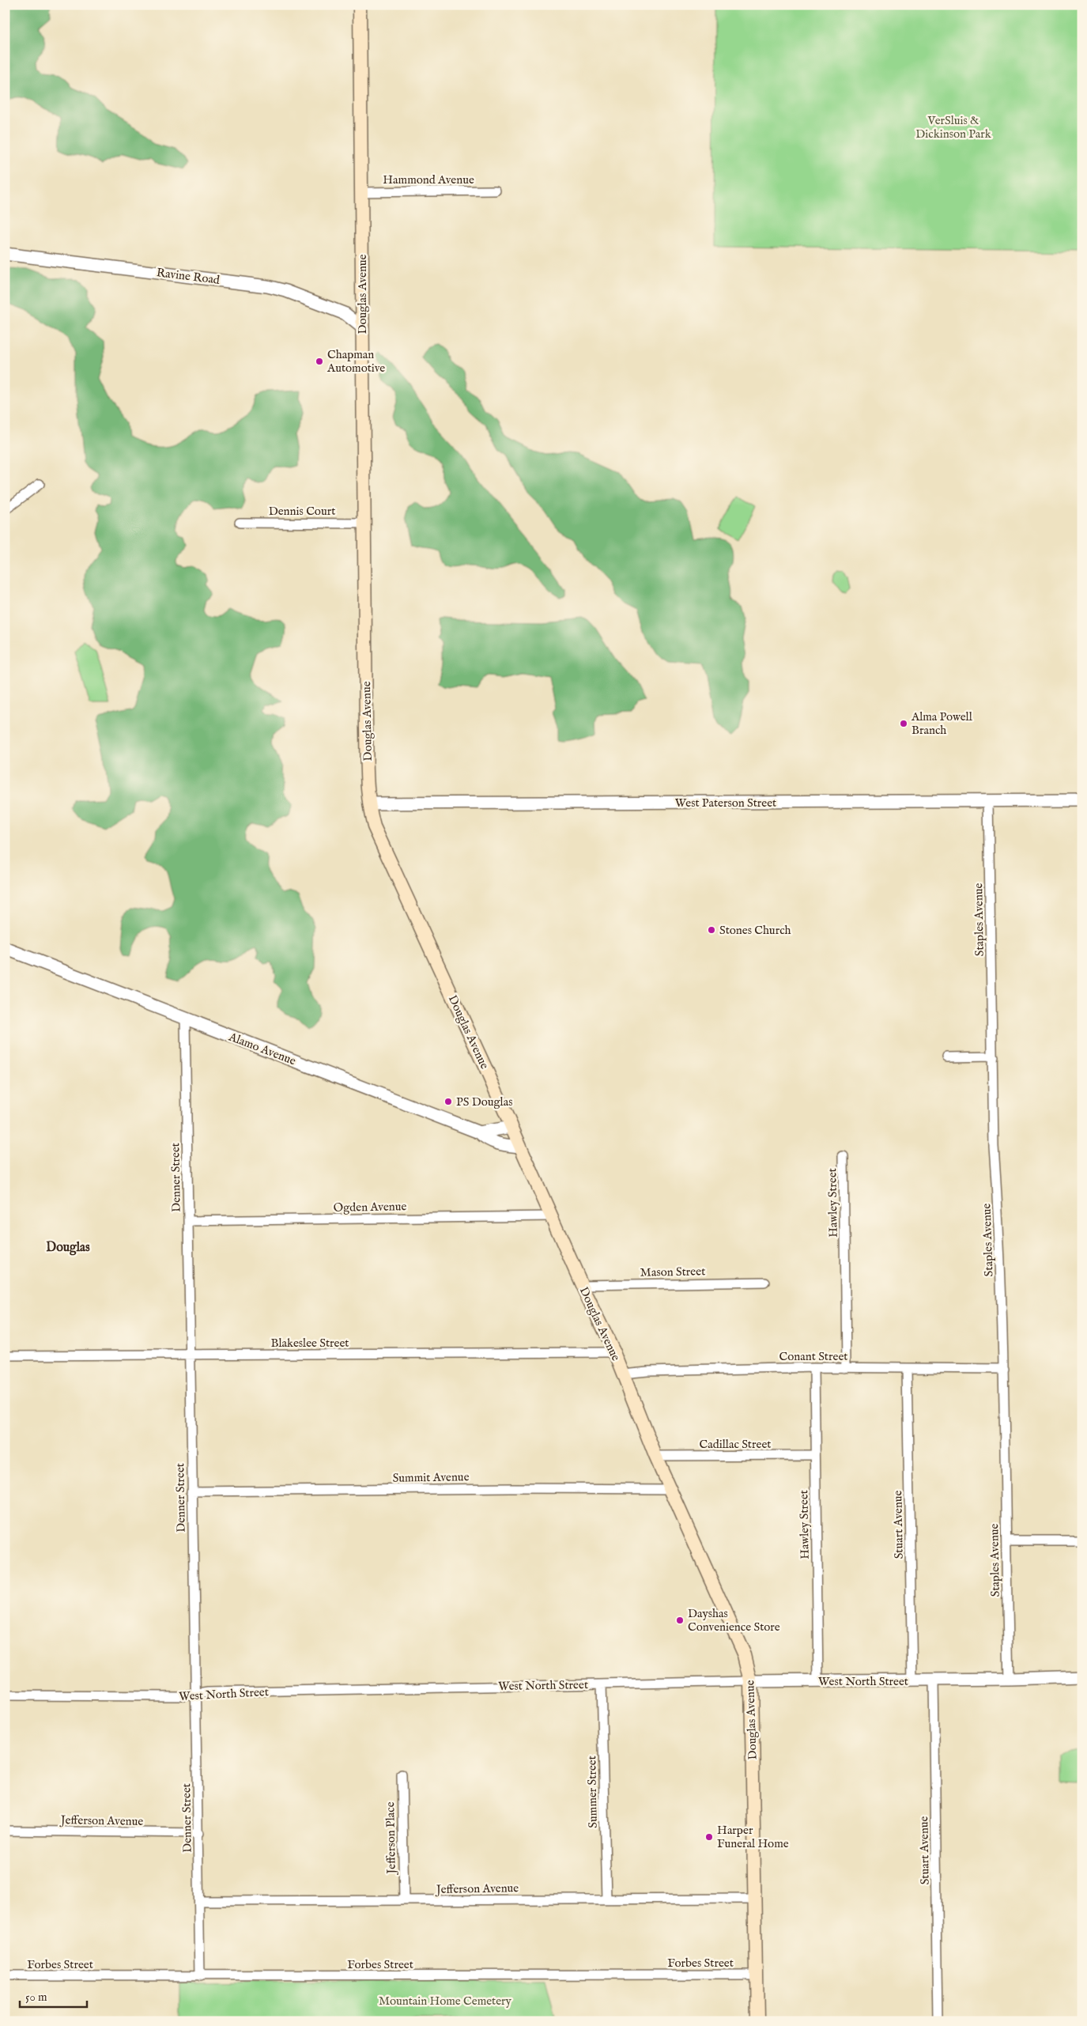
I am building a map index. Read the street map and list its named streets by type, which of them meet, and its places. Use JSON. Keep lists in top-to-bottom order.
{
  "streets": {
    "main road": ["Douglas Avenue"],
    "street": [
      "Hammond Avenue",
      "Ravine Road",
      "Dennis Court",
      "West Paterson Street",
      "Staples Avenue",
      "Alamo Avenue",
      "Denner Street",
      "Hawley Street",
      "Ogden Avenue",
      "Mason Street",
      "Blakeslee Street",
      "Conant Street",
      "Cadillac Street",
      "Summit Avenue",
      "Stuart Avenue",
      "West North Street",
      "Summer Street",
      "Jefferson Avenue",
      "Jefferson Place",
      "Forbes Street"
    ]
  },
  "crossings": [
    ["Hammond Avenue", "Douglas Avenue"],
    ["Ravine Road", "Douglas Avenue"],
    ["Douglas Avenue", "Dennis Court"],
    ["Douglas Avenue", "West Paterson Street"],
    ["Douglas Avenue", "Alamo Avenue"],
    ["Douglas Avenue", "Ogden Avenue"],
    ["Douglas Avenue", "Mason Street"],
    ["Douglas Avenue", "Blakeslee Street"],
    ["Douglas Avenue", "Conant Street"],
    ["Douglas Avenue", "Cadillac Street"],
    ["Douglas Avenue", "Summit Avenue"],
    ["Douglas Avenue", "West North Street"],
    ["Douglas Avenue", "Jefferson Avenue"],
    ["Douglas Avenue", "Forbes Street"],
    ["West Paterson Street", "Staples Avenue"],
    ["Staples Avenue", "Conant Street"],
    ["Staples Avenue", "West North Street"],
    ["Alamo Avenue", "Denner Street"],
    ["Denner Street", "Ogden Avenue"],
    ["Denner Street", "Blakeslee Street"],
    ["Denner Street", "Summit Avenue"],
    ["Denner Street", "West North Street"],
    ["Denner Street", "Jefferson Avenue"],
    ["Denner Street", "Forbes Street"],
    ["Hawley Street", "Conant Street"],
    ["Hawley Street", "Cadillac Street"],
    ["Hawley Street", "West North Street"],
    ["Conant Street", "Stuart Avenue"],
    ["Stuart Avenue", "West North Street"],
    ["West North Street", "Summer Street"],
    ["Summer Street", "Jefferson Avenue"],
    ["Jefferson Avenue", "Jefferson Place"]
  ],
  "districts": ["Douglas"],
  "parks": ["VerSluis & Dickinson Park", "Mountain Home Cemetery"],
  "places": [
    "Chapman Automotive",
    "Alma Powell Branch",
    "Stones Church",
    "PS Douglas",
    "Dayshas Convenience Store",
    "Harper Funeral Home"
  ],
  "scale_bar": "50 m"
}
